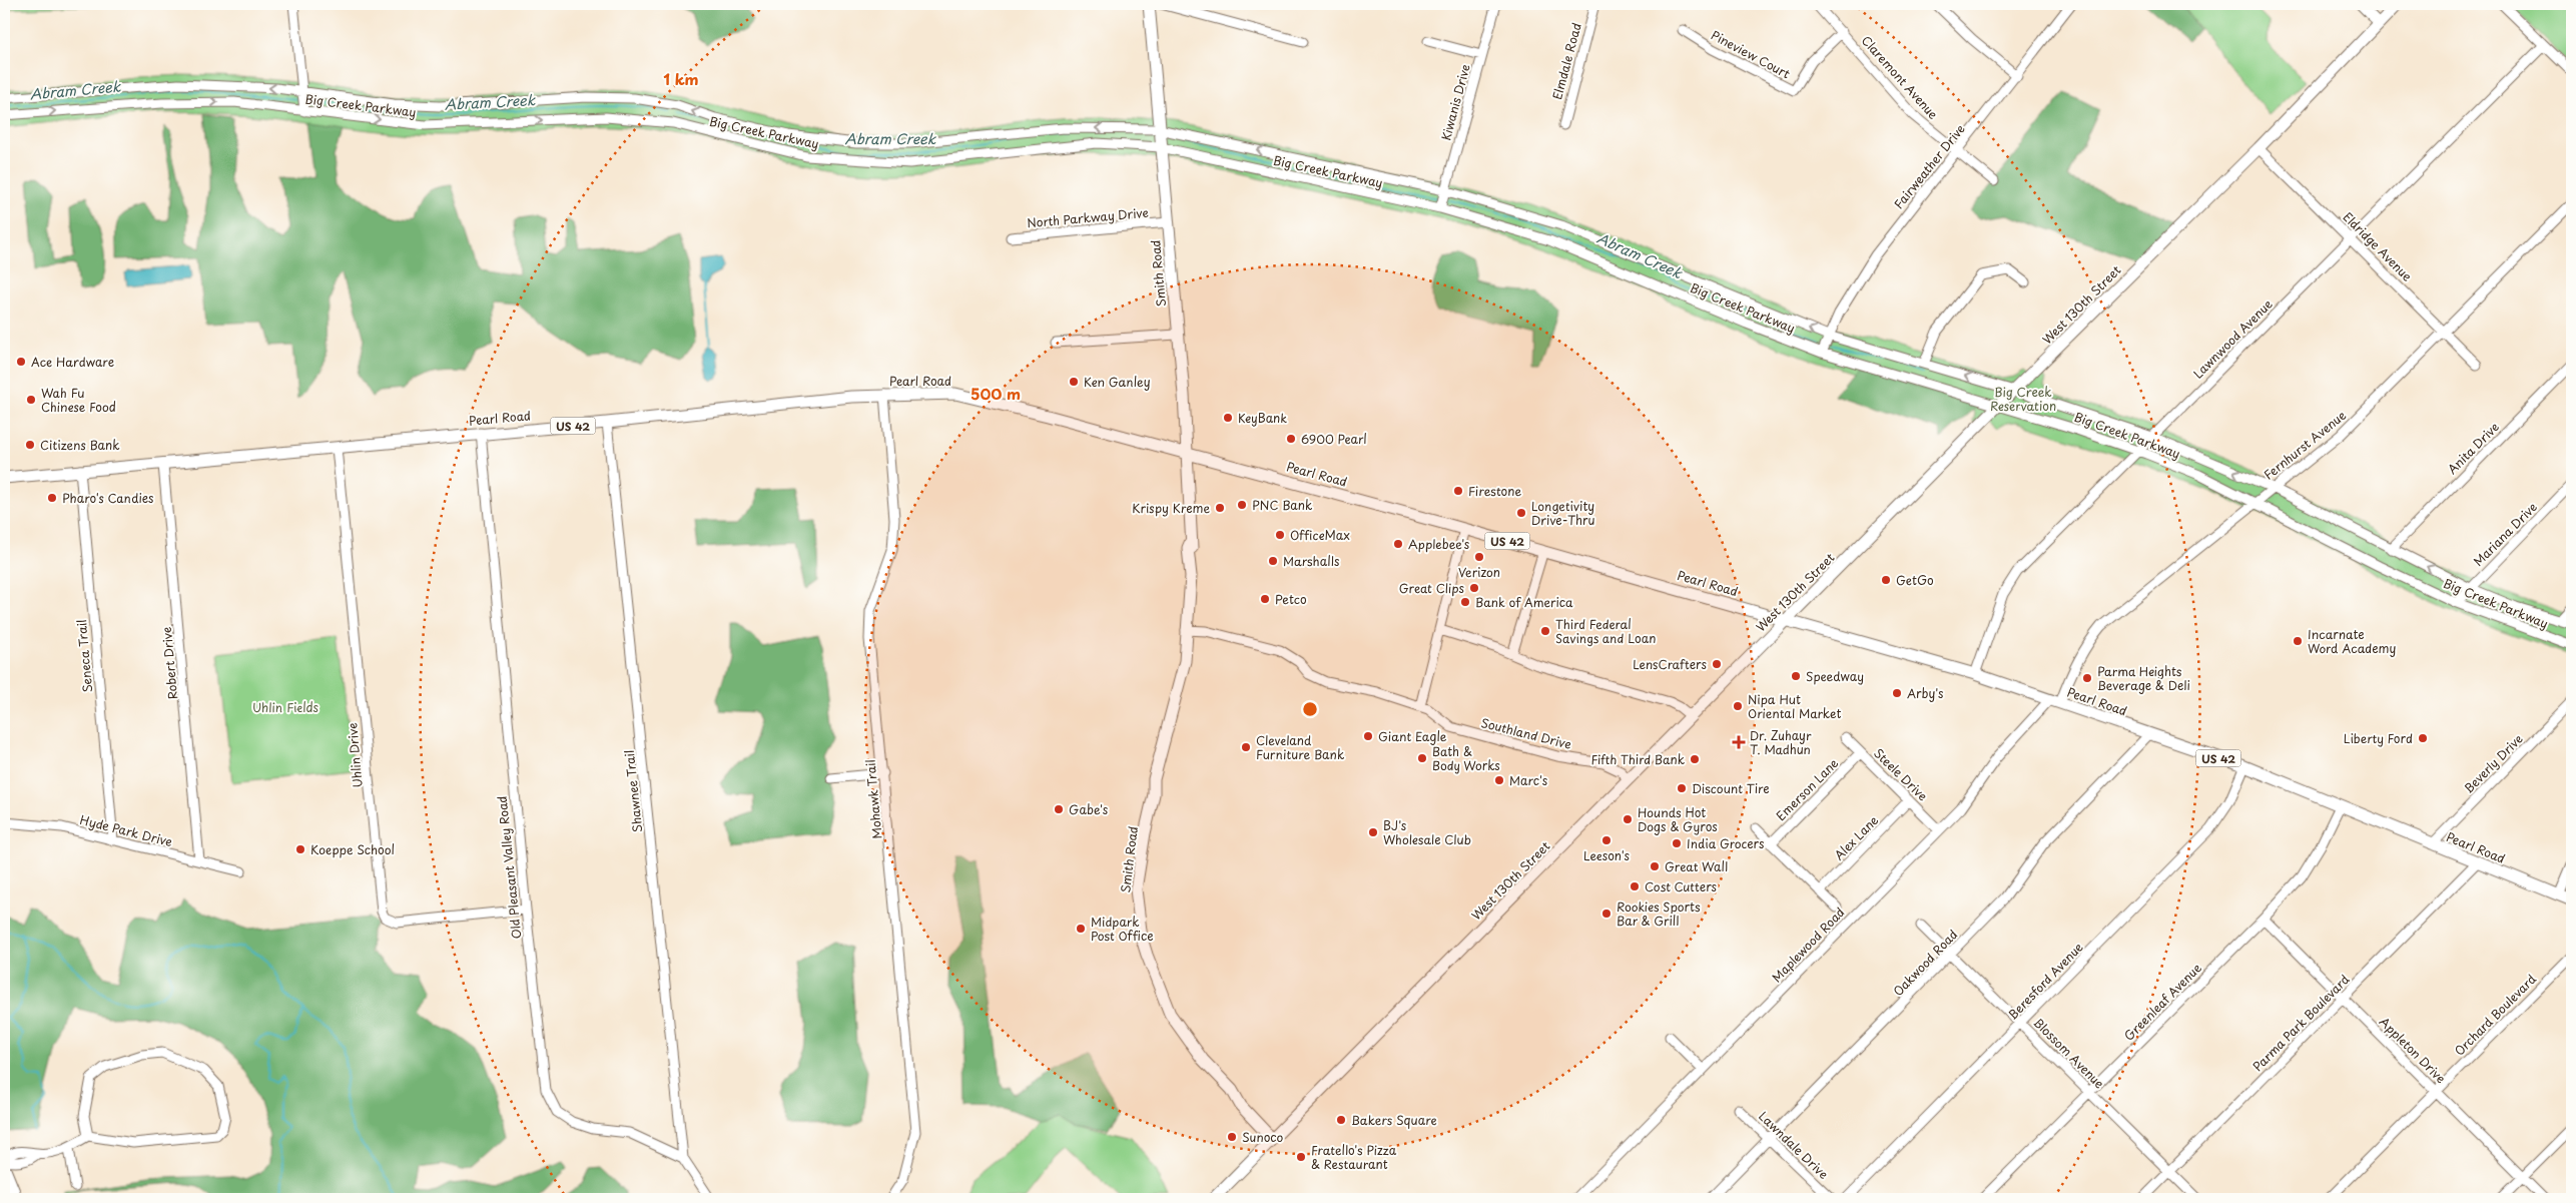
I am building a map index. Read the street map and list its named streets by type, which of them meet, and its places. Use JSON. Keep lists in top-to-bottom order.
{
  "streets": {
    "main road": [
      "Smith Road",
      "West 130th Street",
      "Pearl Road",
      "US 42"
    ],
    "street": [
      "Pineview Court",
      "Elmdale Road",
      "Claremont Avenue",
      "Kiwanis Drive",
      "Big Creek Parkway",
      "Fairweather Drive",
      "North Parkway Drive",
      "Eldridge Avenue",
      "Lawnwood Avenue",
      "Fernhurst Avenue",
      "Anita Drive",
      "Mariana Drive",
      "Seneca Trail",
      "Robert Drive",
      "Southland Drive",
      "Uhlin Drive",
      "Beverly Drive",
      "Steele Drive",
      "Emerson Lane",
      "Shawnee Trail",
      "Mohawk Trail",
      "Hyde Park Drive",
      "Alex Lane",
      "Old Pleasant Valley Road",
      "Maplewood Road",
      "Oakwood Road",
      "Beresford Avenue",
      "Greenleaf Avenue",
      "Orchard Boulevard",
      "Parma Park Boulevard",
      "Appleton Drive",
      "Blossom Avenue",
      "Lawndale Drive"
    ]
  },
  "crossings": [
    ["Pineview Court", "Claremont Avenue"],
    ["Claremont Avenue", "Fairweather Drive"],
    ["Kiwanis Drive", "Big Creek Parkway"],
    ["Big Creek Parkway", "Fairweather Drive"],
    ["Big Creek Parkway", "Smith Road"],
    ["Big Creek Parkway", "West 130th Street"],
    ["Big Creek Parkway", "Lawnwood Avenue"],
    ["Big Creek Parkway", "Fernhurst Avenue"],
    ["Big Creek Parkway", "Anita Drive"],
    ["Big Creek Parkway", "Mariana Drive"],
    ["North Parkway Drive", "Smith Road"],
    ["Eldridge Avenue", "West 130th Street"],
    ["Eldridge Avenue", "Lawnwood Avenue"],
    ["Eldridge Avenue", "Fernhurst Avenue"],
    ["Smith Road", "West 130th Street"],
    ["Smith Road", "Pearl Road"],
    ["Smith Road", "Southland Drive"],
    ["West 130th Street", "Pearl Road"],
    ["West 130th Street", "Southland Drive"],
    ["Lawnwood Avenue", "Pearl Road"],
    ["Pearl Road", "Fernhurst Avenue"],
    ["Pearl Road", "Seneca Trail"],
    ["Pearl Road", "Robert Drive"],
    ["Pearl Road", "Uhlin Drive"],
    ["Pearl Road", "Beverly Drive"],
    ["Pearl Road", "Shawnee Trail"],
    ["Pearl Road", "Mohawk Trail"],
    ["Pearl Road", "Old Pleasant Valley Road"],
    ["Pearl Road", "Maplewood Road"],
    ["Pearl Road", "Oakwood Road"],
    ["Pearl Road", "Beresford Avenue"],
    ["Pearl Road", "Greenleaf Avenue"],
    ["Pearl Road", "Parma Park Boulevard"],
    ["Fernhurst Avenue", "Maplewood Road"],
    ["Seneca Trail", "Hyde Park Drive"],
    ["Robert Drive", "Hyde Park Drive"],
    ["Uhlin Drive", "Old Pleasant Valley Road"],
    ["Steele Drive", "Emerson Lane"],
    ["Steele Drive", "Alex Lane"],
    ["Steele Drive", "Maplewood Road"],
    ["Shawnee Trail", "Old Pleasant Valley Road"],
    ["Oakwood Road", "Blossom Avenue"],
    ["Oakwood Road", "Lawndale Drive"],
    ["Beresford Avenue", "Blossom Avenue"],
    ["Greenleaf Avenue", "Appleton Drive"],
    ["Greenleaf Avenue", "Blossom Avenue"],
    ["Orchard Boulevard", "Appleton Drive"],
    ["Parma Park Boulevard", "Appleton Drive"],
    ["Parma Park Boulevard", "Blossom Avenue"]
  ],
  "water": ["Abram Creek"],
  "parks": ["Big Creek Reservation", "Uhlin Fields"],
  "places": {
    "other": [
      "Ace Hardware",
      "Ken Ganley",
      "Wah Fu Chinese Food",
      "KeyBank",
      "6900 Pearl",
      "Citizens Bank",
      "Firestone",
      "Pharo's Candies",
      "PNC Bank",
      "Krispy Kreme",
      "Longetivity Drive-Thru",
      "OfficeMax",
      "Applebee's",
      "Verizon",
      "Marshalls",
      "GetGo",
      "Great Clips",
      "Petco",
      "Bank of America",
      "Third Federal Savings and Loan",
      "Incarnate Word Academy",
      "LensCrafters",
      "Speedway",
      "Parma Heights Beverage & Deli",
      "Arby's",
      "Nipa Hut Oriental Market",
      "Giant Eagle",
      "Liberty Ford",
      "Cleveland Furniture Bank",
      "Bath & Body Works",
      "Fifth Third Bank",
      "Marc's",
      "Discount Tire",
      "Gabe's",
      "Hounds Hot Dogs & Gyros",
      "BJ's Wholesale Club",
      "Leeson's",
      "India Grocers",
      "Koeppe School",
      "Great Wall",
      "Cost Cutters",
      "Rookies Sports Bar & Grill",
      "Midpark Post Office",
      "Bakers Square",
      "Sunoco",
      "Fratello's Pizza & Restaurant"
    ],
    "health": ["Dr. Zuhayr T. Madhun"]
  },
  "rings": ["1 km", "500 m"]
}
